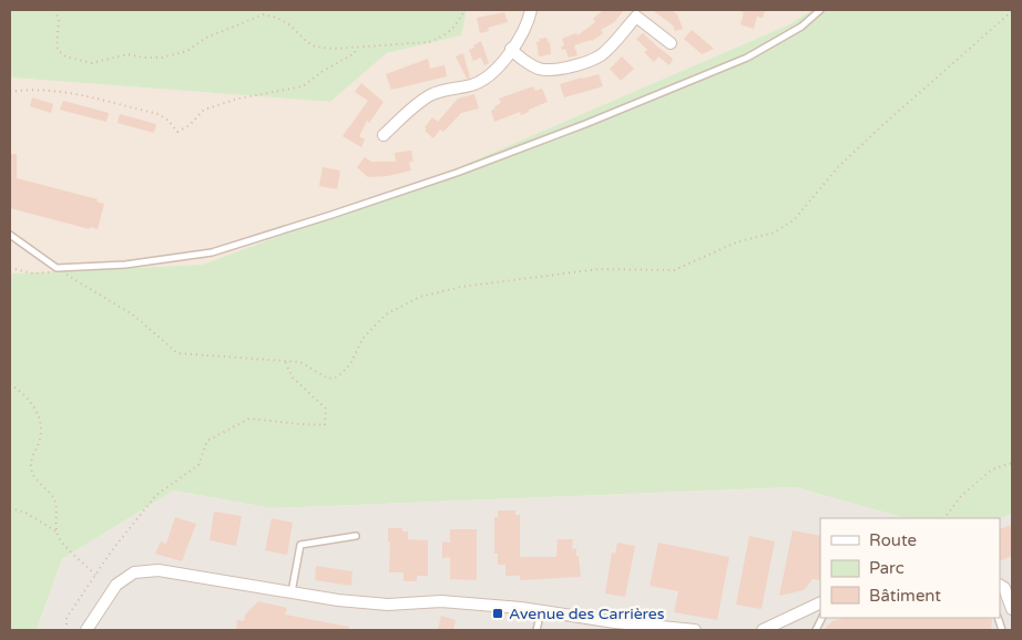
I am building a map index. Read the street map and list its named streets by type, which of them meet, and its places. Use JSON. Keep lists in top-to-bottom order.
{
  "places": {
    "transit": ["Avenue des Carrières"]
  },
  "legend": ["Route", "Parc", "Bâtiment"]
}
